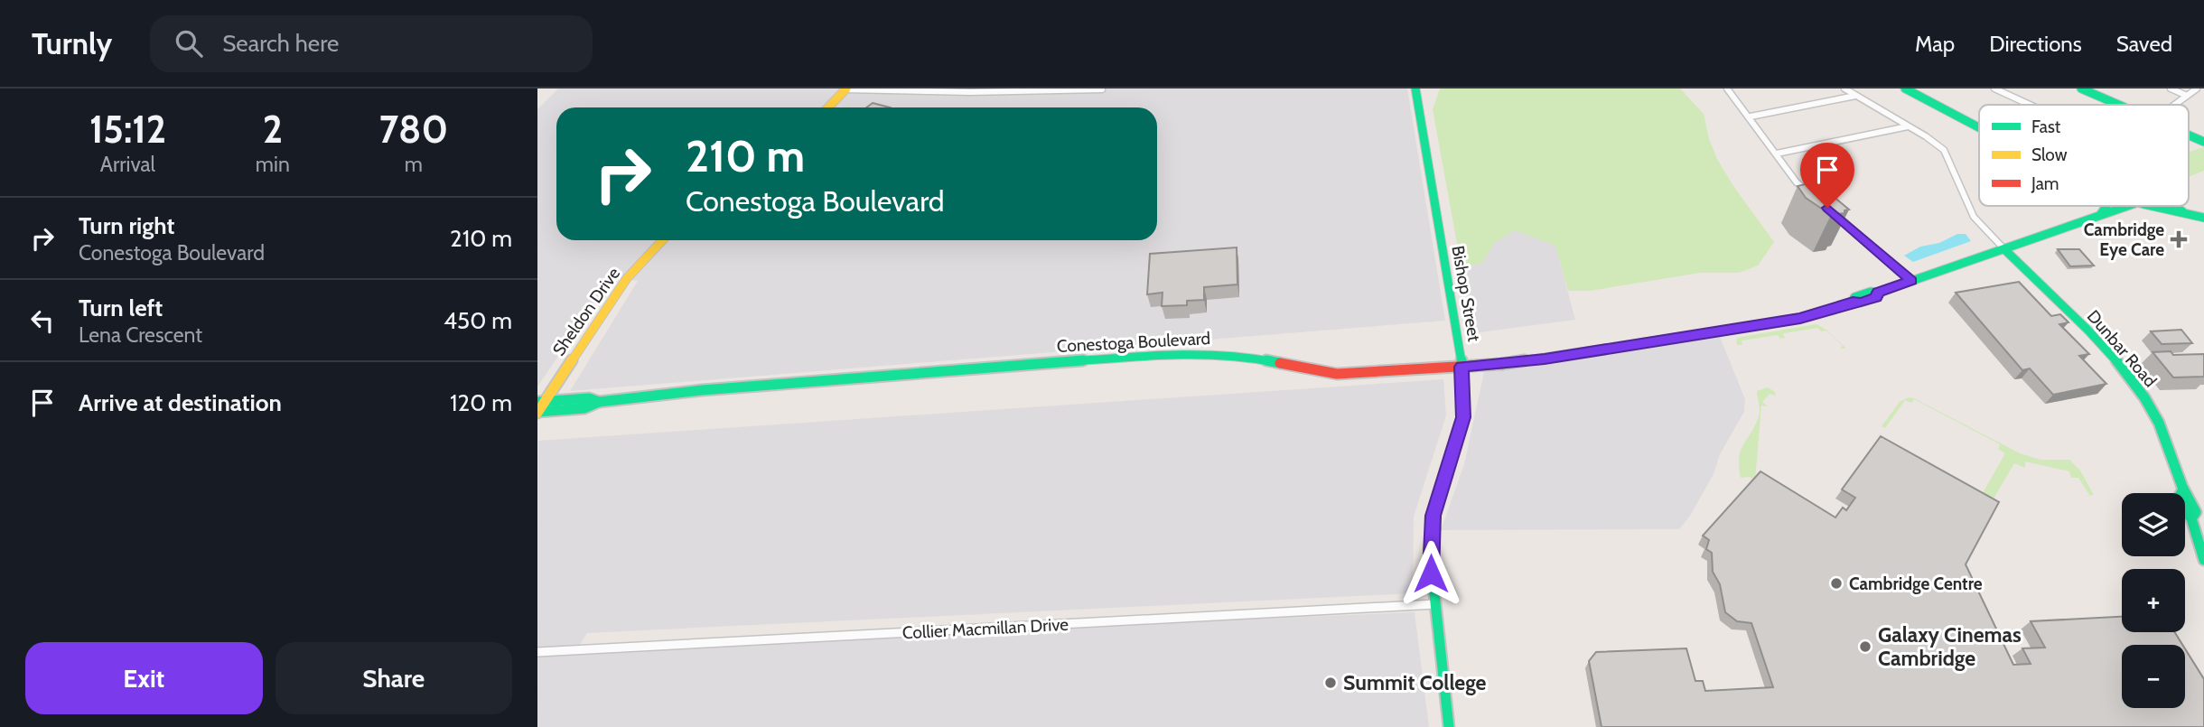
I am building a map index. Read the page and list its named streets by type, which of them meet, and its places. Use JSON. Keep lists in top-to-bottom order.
{
  "streets": {
    "street": [
      "Bishop Street",
      "Sheldon Drive",
      "Conestoga Boulevard",
      "Dunbar Road",
      "Collier Macmillan Drive"
    ]
  },
  "crossings": [
    ["Bishop Street", "Conestoga Boulevard"],
    ["Bishop Street", "Collier Macmillan Drive"],
    ["Sheldon Drive", "Conestoga Boulevard"],
    ["Conestoga Boulevard", "Dunbar Road"]
  ],
  "places": {
    "health": ["Cambridge Eye Care"],
    "other": ["Cambridge Centre", "Galaxy Cinemas Cambridge", "Summit College"]
  },
  "legend": ["Fast", "Slow", "Jam"],
  "page": {
    "header": "Turnly",
    "search": "Search here",
    "nav": ["Map", "Directions", "Saved"],
    "eta": [
      "15:12",
      "Arrival",
      "2",
      "min",
      "780",
      "m"
    ],
    "turn": ["210 m", "Conestoga Boulevard"],
    "list": [
      {
        "name": "Turn right",
        "note": "Conestoga Boulevard",
        "value": "210 m"
      },
      {
        "name": "Turn left",
        "note": "Lena Crescent",
        "value": "450 m"
      },
      {
        "name": "Arrive at destination",
        "value": "120 m"
      }
    ],
    "map_buttons": ["+", "−"],
    "buttons": ["Exit", "Share"]
  }
}
